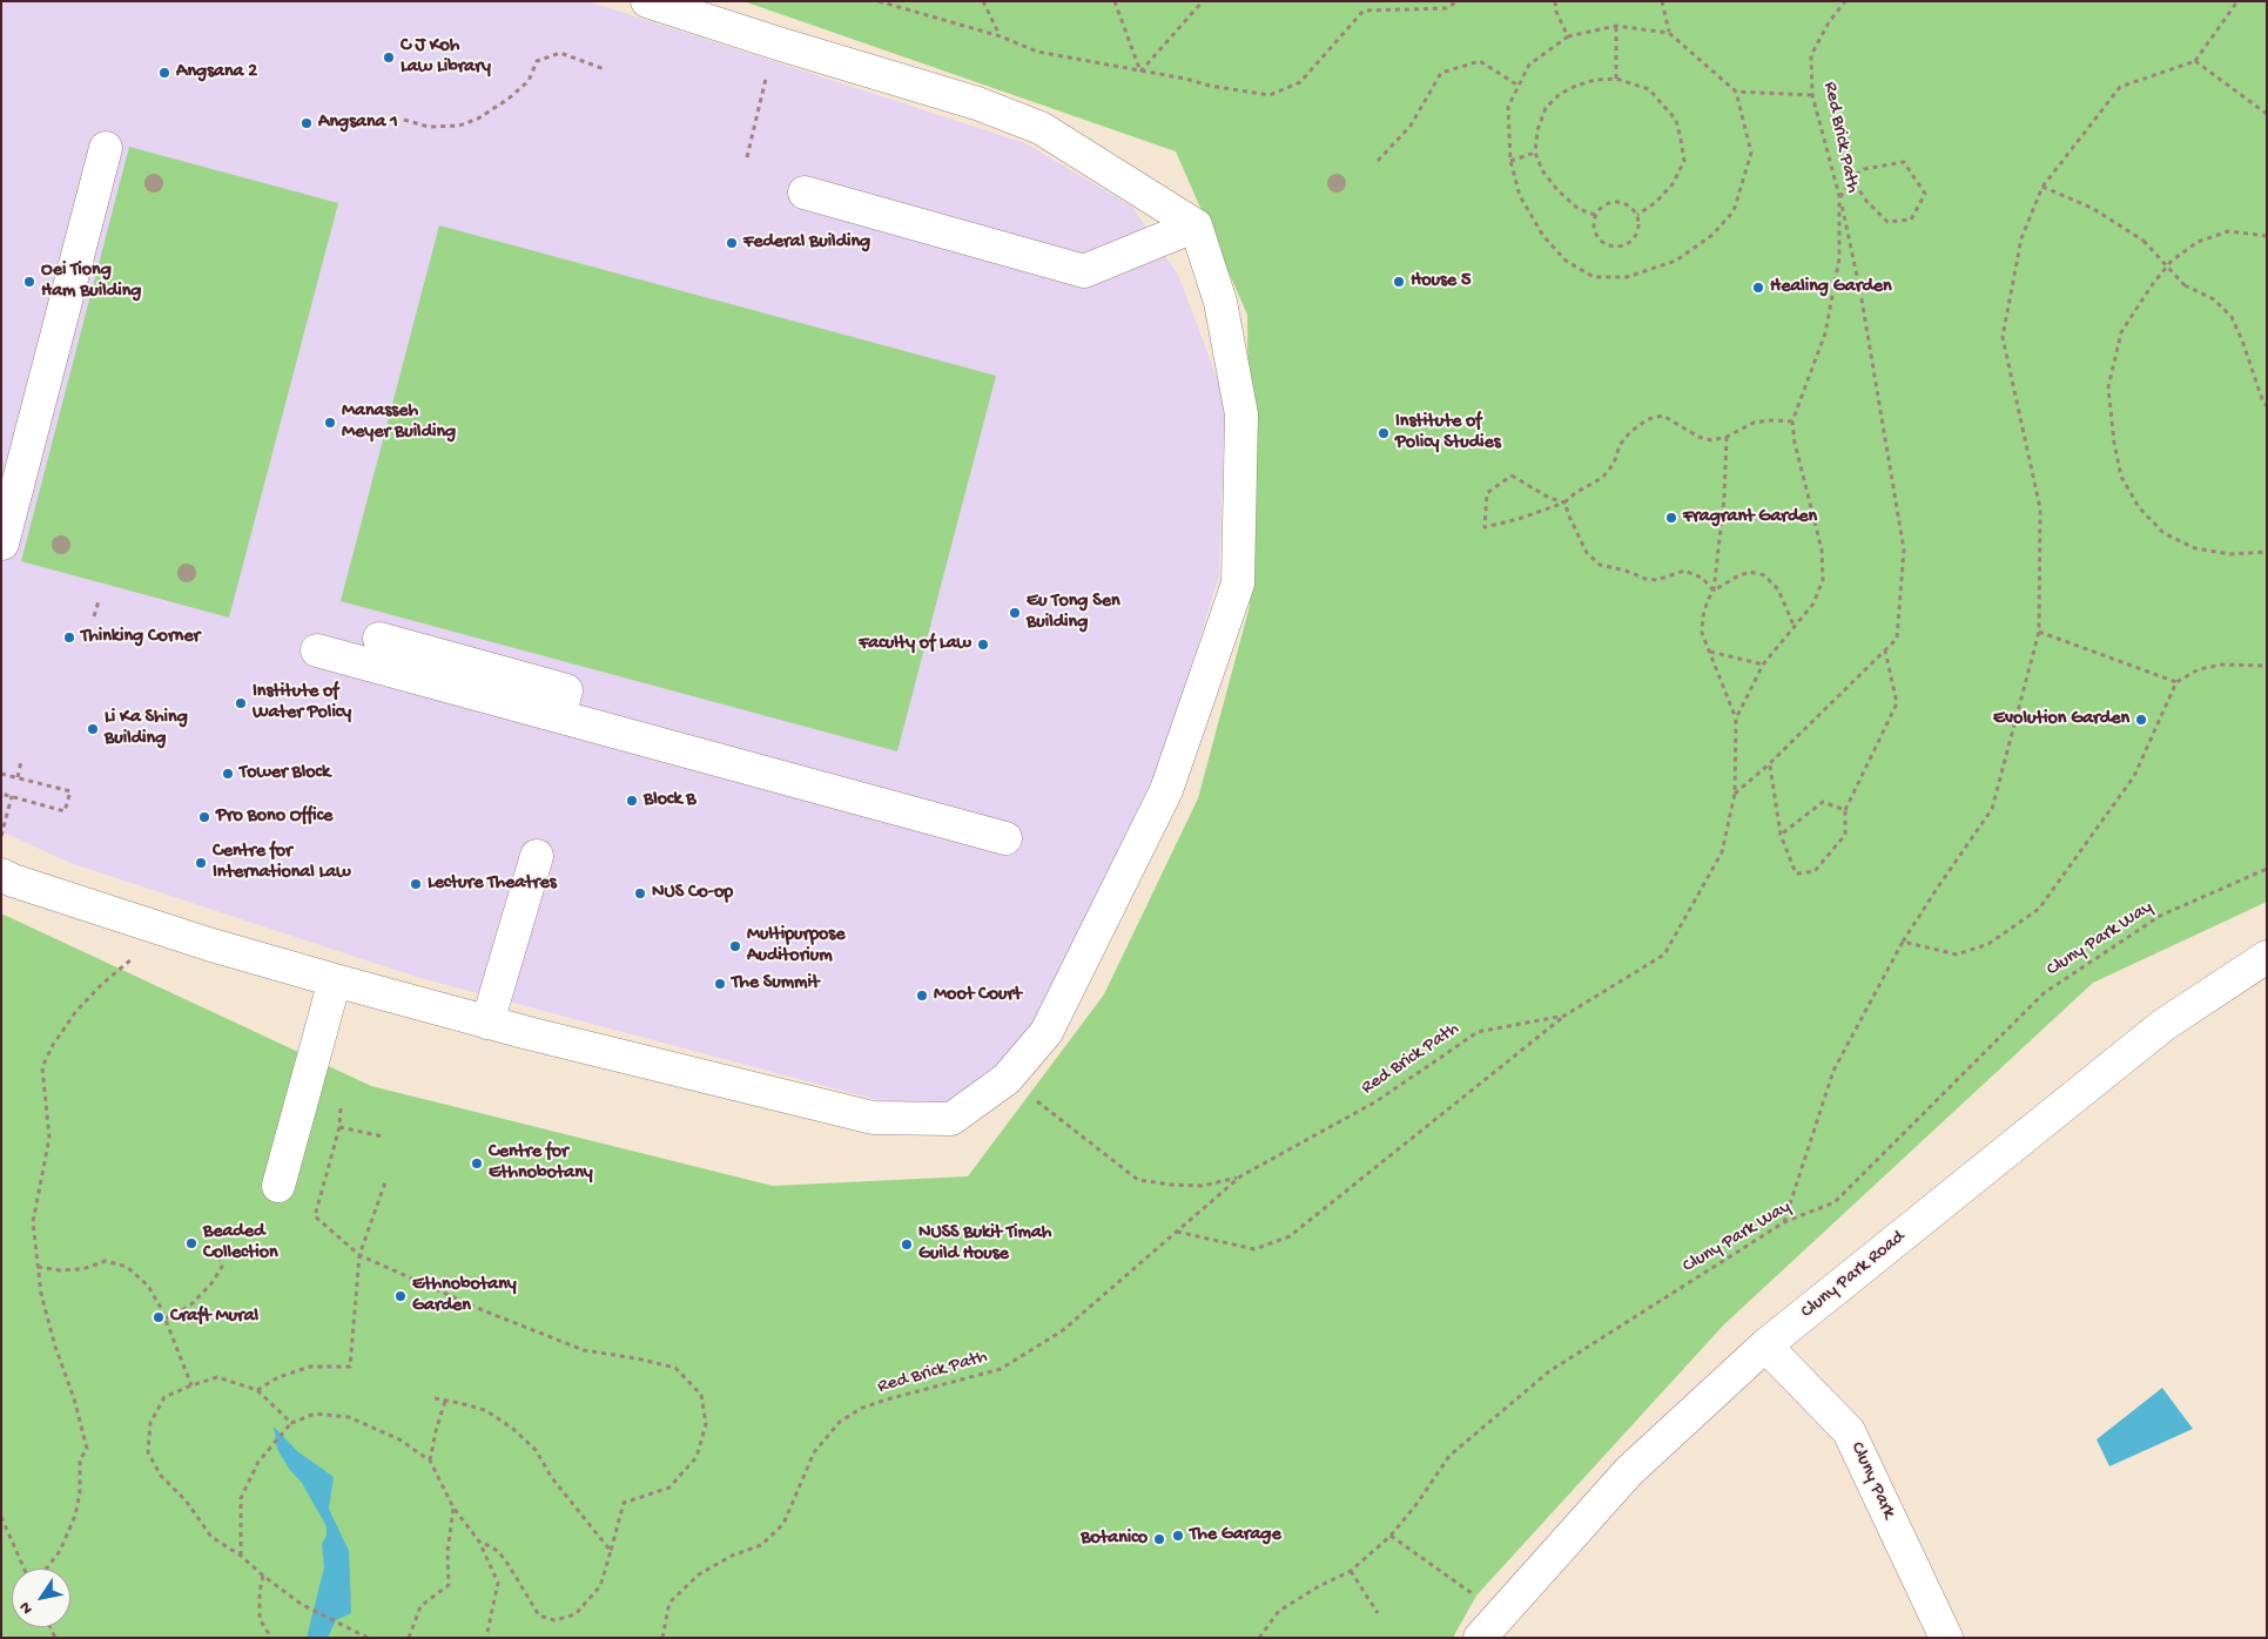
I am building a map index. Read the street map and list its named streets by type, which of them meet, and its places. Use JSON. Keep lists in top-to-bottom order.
{
  "streets": {
    "street": ["Cluny Park Road", "Cluny Park"],
    "path": ["Red Brick Path", "Cluny Park Way"]
  },
  "crossings": [
    ["Cluny Park Road", "Cluny Park"]
  ],
  "places": [
    "C J Koh Law Library",
    "Angsana 2",
    "Angsana 1",
    "Federal Building",
    "Oei Tiong Ham Building",
    "House 5",
    "Healing Garden",
    "Manasseh Meyer Building",
    "Institute of Policy Studies",
    "Fragrant Garden",
    "Eu Tong Sen Building",
    "Thinking Corner",
    "Faculty of Law",
    "Institute of Water Policy",
    "Evolution Garden",
    "Li Ka Shing Building",
    "Tower Block",
    "Block B",
    "Pro Bono Office",
    "Centre for International Law",
    "Lecture Theatres",
    "NUS Co-op",
    "Multipurpose Auditorium",
    "The Summit",
    "Moot Court",
    "Centre for Ethnobotany",
    "Beaded Collection",
    "NUSS Bukit Timah Guild House",
    "Ethnobotany Garden",
    "Craft Mural",
    "The Garage",
    "Botanico"
  ],
  "north": "bottom left"
}
